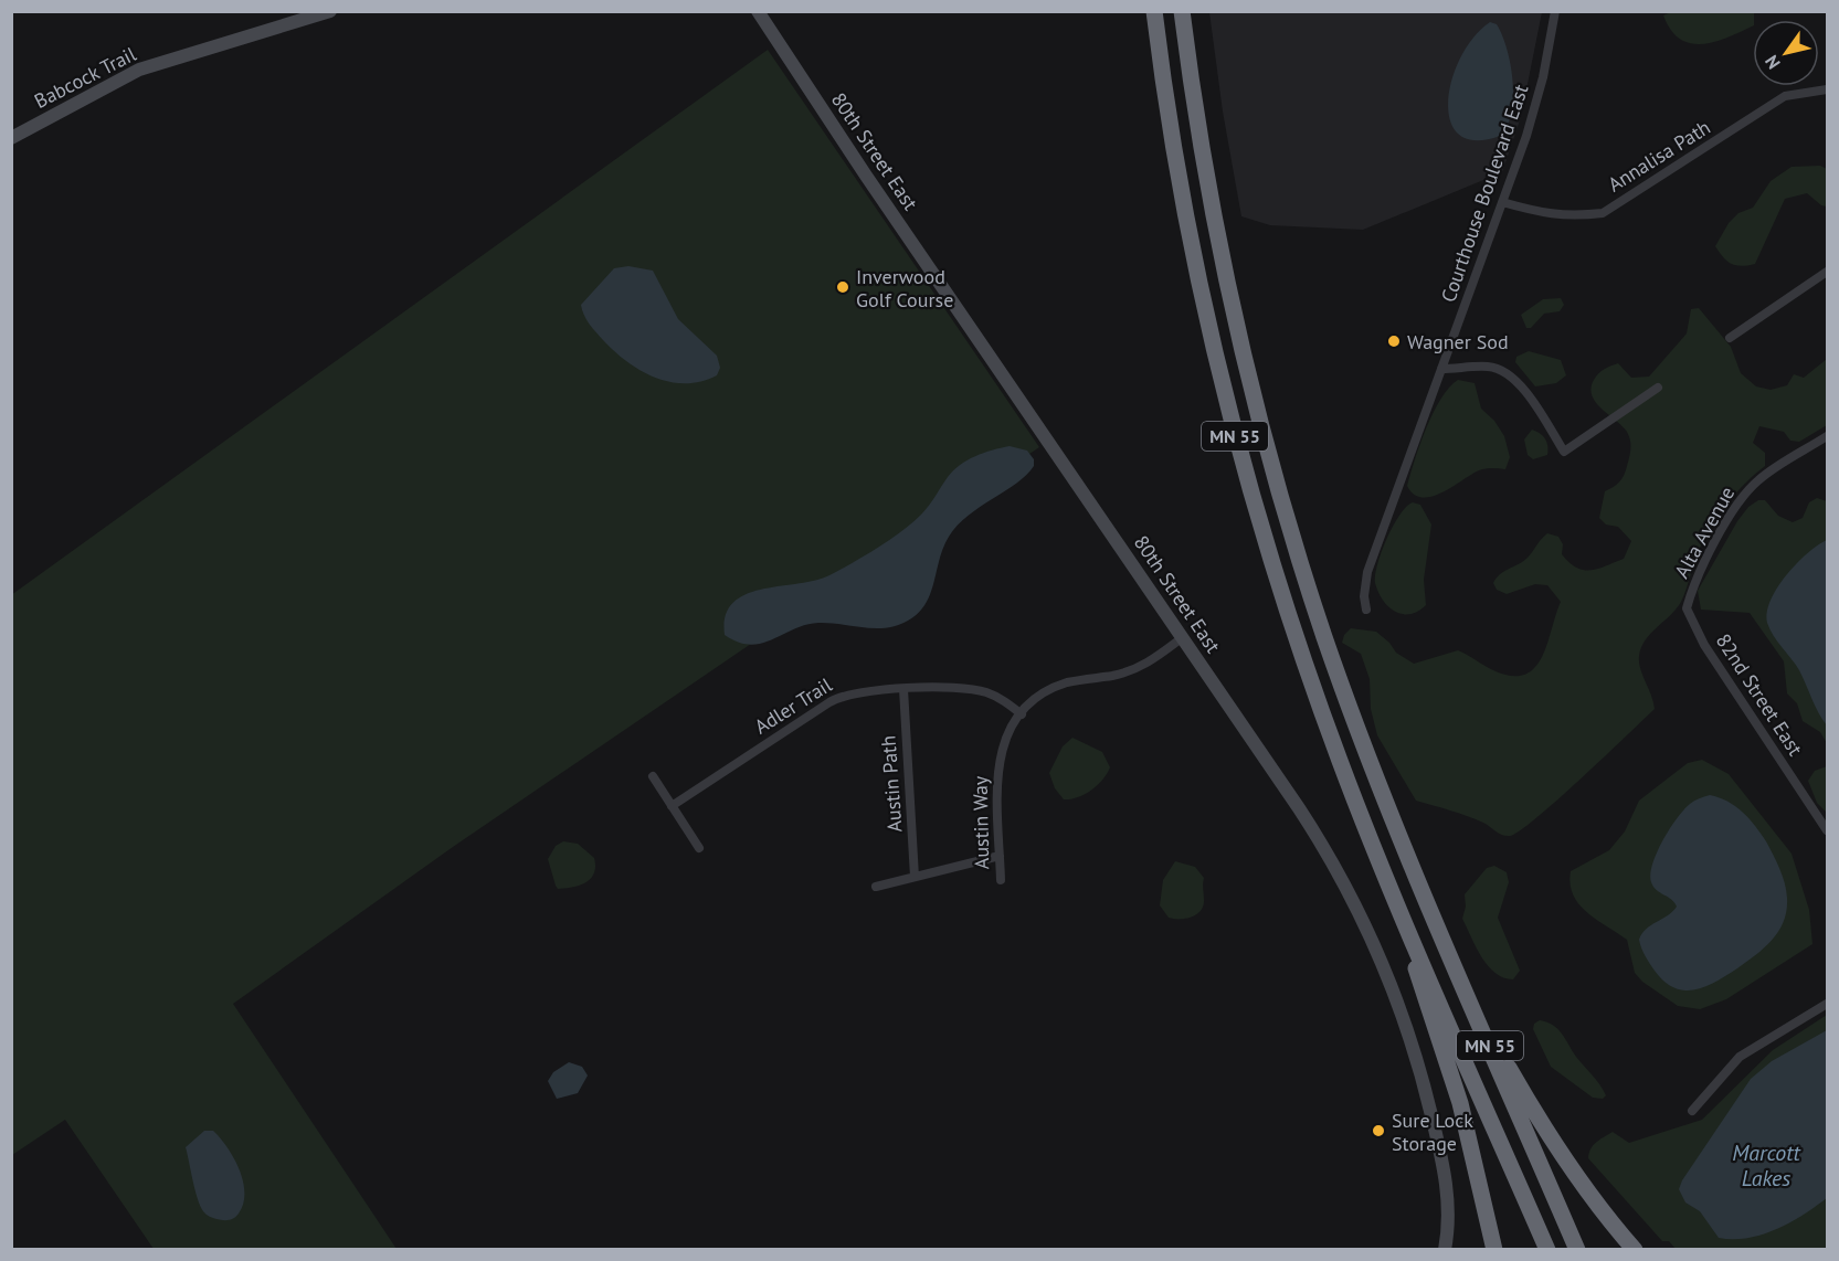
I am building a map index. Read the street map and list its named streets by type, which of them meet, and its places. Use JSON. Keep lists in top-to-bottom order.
{
  "streets": {
    "highway": ["MN 55"],
    "street": [
      "Babcock Trail",
      "80th Street East",
      "Annalisa Path",
      "Courthouse Boulevard East",
      "Alta Avenue",
      "82nd Street East",
      "Adler Trail",
      "Austin Path",
      "Austin Way"
    ]
  },
  "crossings": [
    ["80th Street East", "Austin Way"],
    ["Annalisa Path", "Courthouse Boulevard East"],
    ["Alta Avenue", "82nd Street East"],
    ["Adler Trail", "Austin Path"],
    ["Adler Trail", "Austin Way"]
  ],
  "water": ["Marcott Lakes"],
  "places": ["Inverwood Golf Course", "Wagner Sod", "Sure Lock Storage"],
  "north": "bottom left"
}
